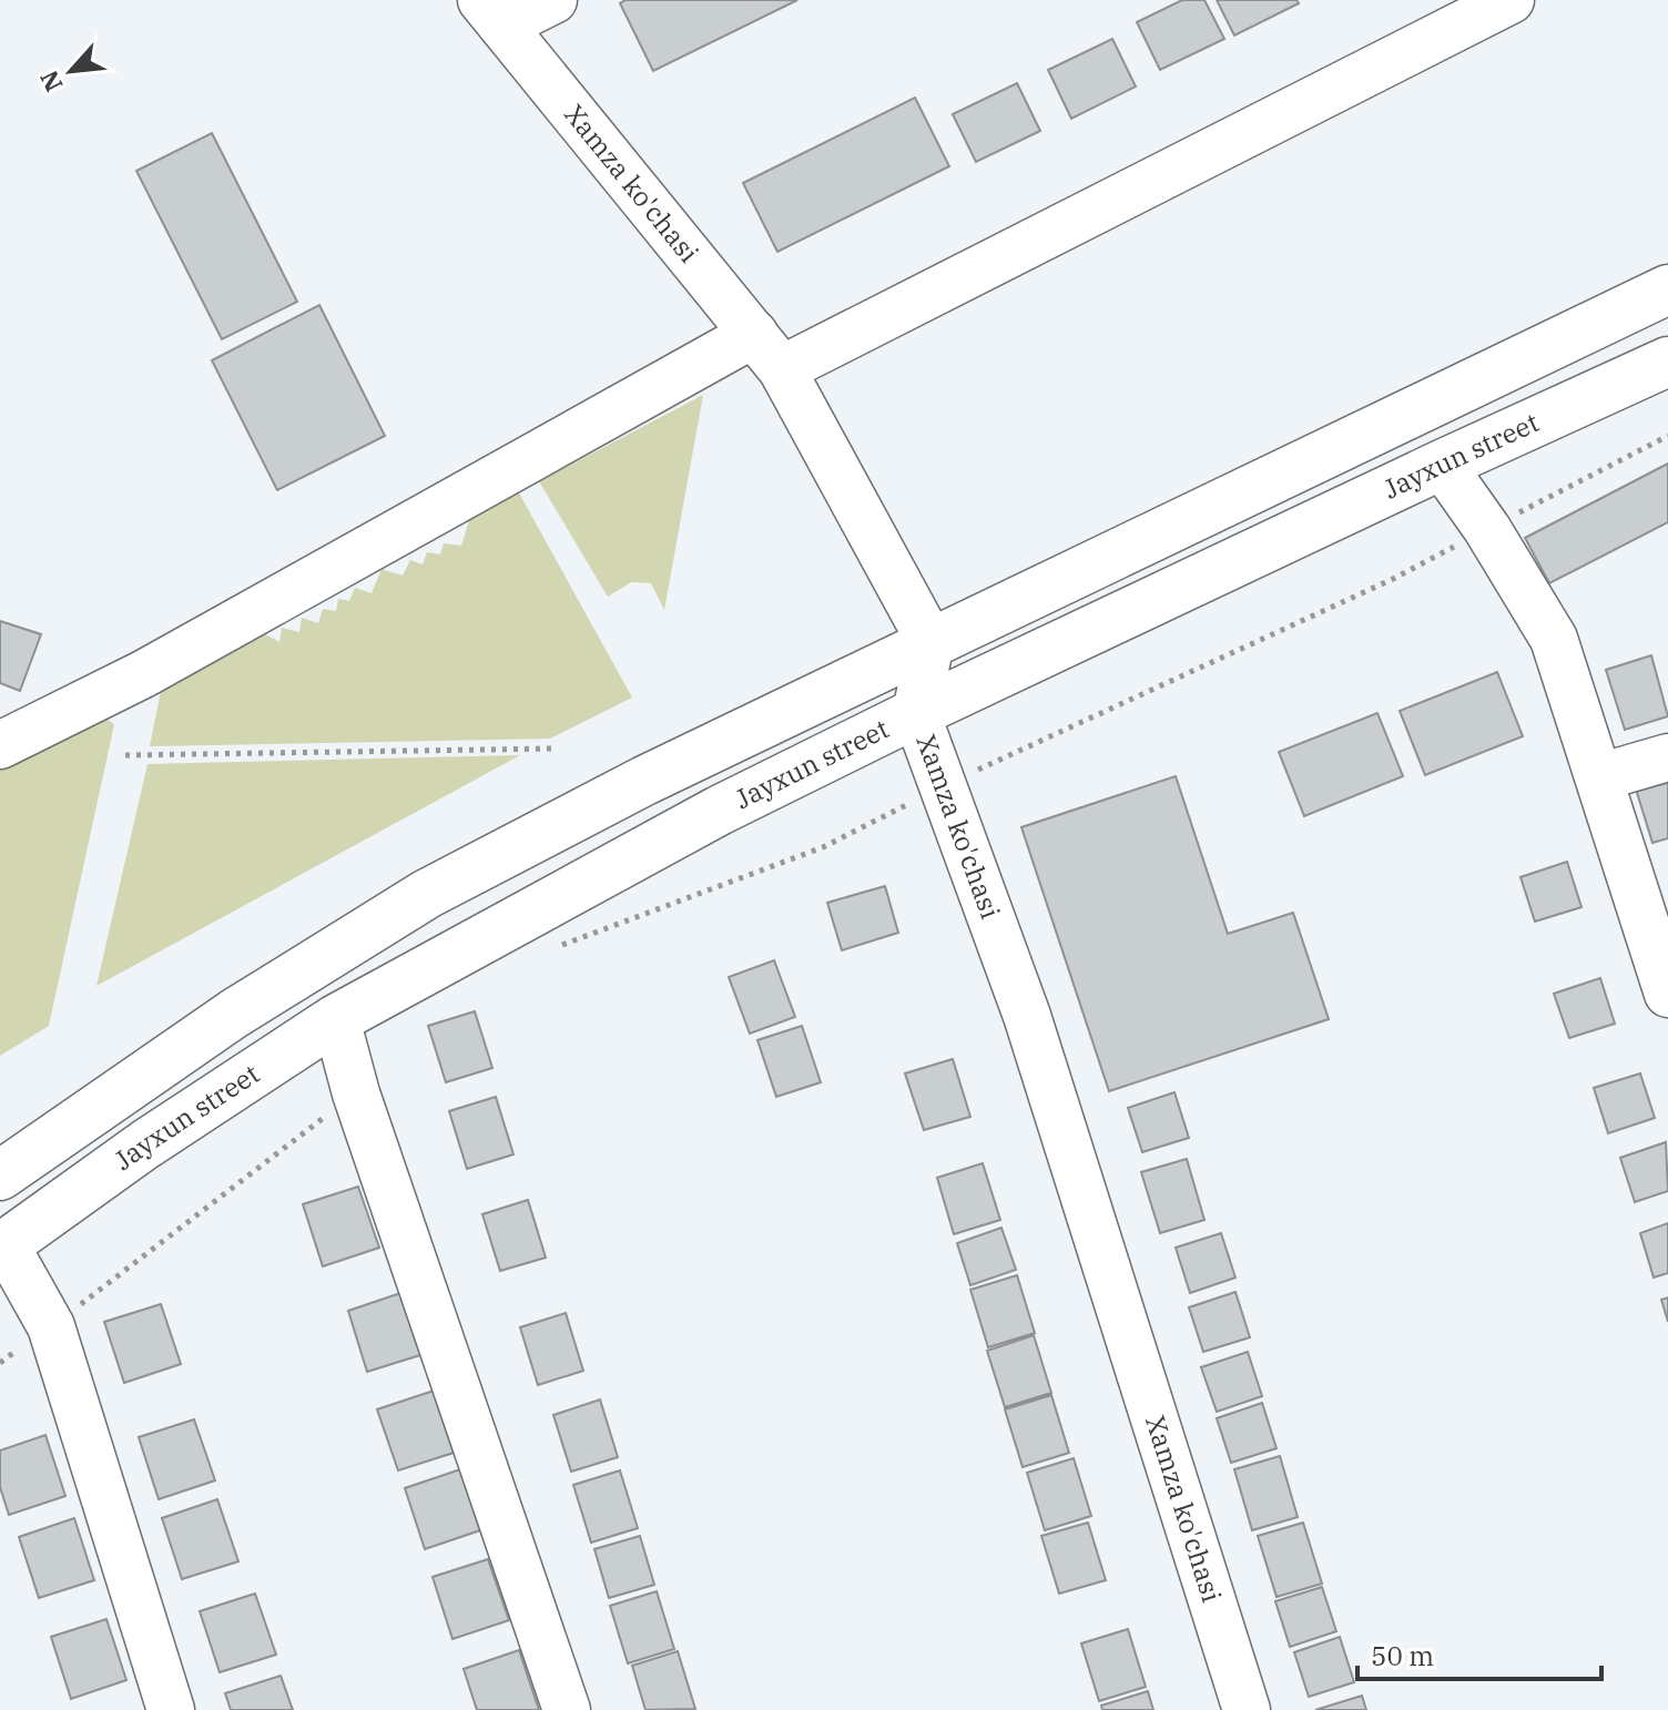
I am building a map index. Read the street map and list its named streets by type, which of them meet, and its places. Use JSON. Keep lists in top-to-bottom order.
{
  "streets": {
    "highway": ["Jayxun street"],
    "street": ["Xamza ko'chasi"]
  },
  "crossings": [
    ["Xamza ko'chasi", "Jayxun street"]
  ],
  "scale_bar": "50 m",
  "north": "bottom left"
}
